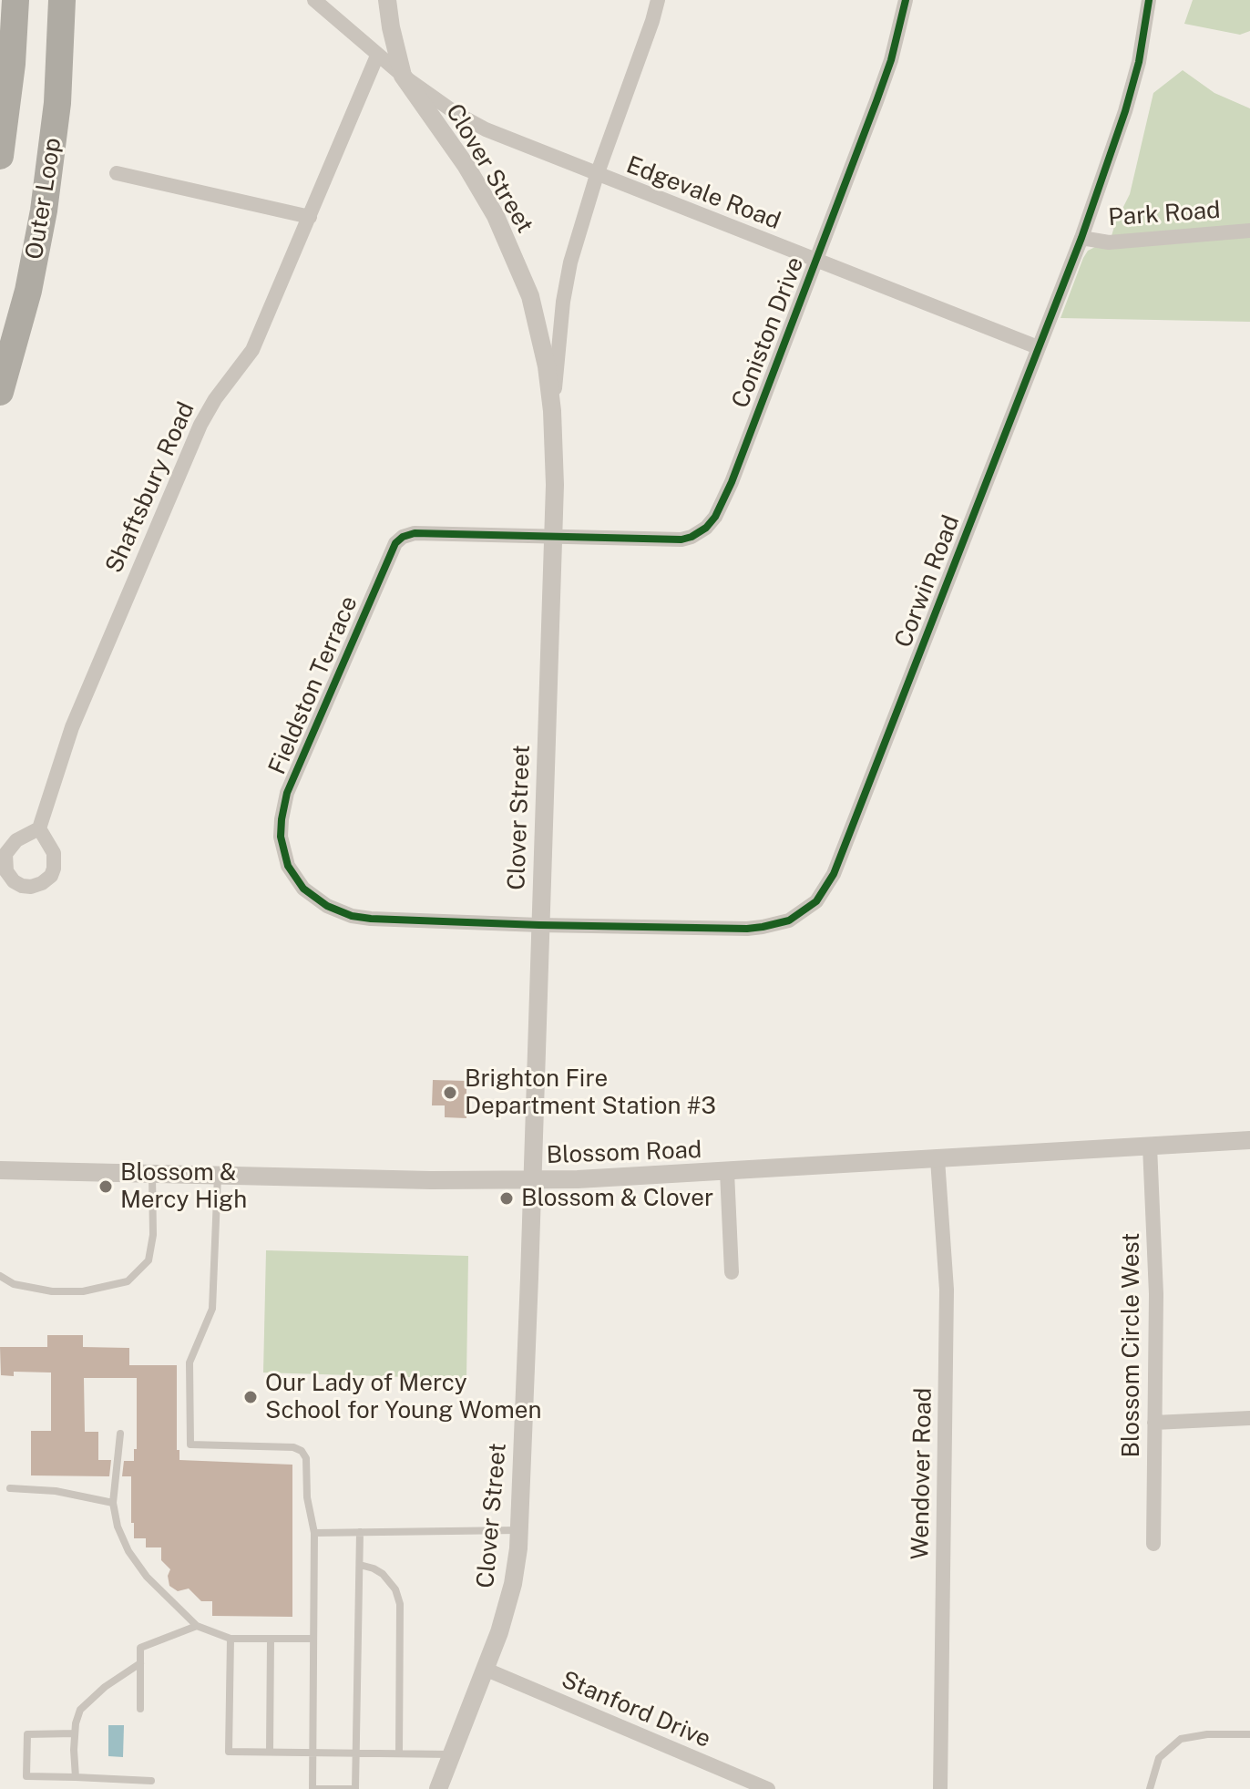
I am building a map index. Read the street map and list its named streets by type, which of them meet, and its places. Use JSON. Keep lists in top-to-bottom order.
{
  "streets": {
    "highway": ["Outer Loop"],
    "street": [
      "Clover Street",
      "Edgevale Road",
      "Park Road",
      "Coniston Drive",
      "Shaftsbury Road",
      "Corwin Road",
      "Fieldston Terrace",
      "Blossom Road",
      "Blossom Circle West",
      "Wendover Road",
      "Stanford Drive"
    ]
  },
  "crossings": [
    ["Clover Street", "Edgevale Road"],
    ["Clover Street", "Coniston Drive"],
    ["Clover Street", "Shaftsbury Road"],
    ["Clover Street", "Corwin Road"],
    ["Clover Street", "Fieldston Terrace"],
    ["Clover Street", "Blossom Road"],
    ["Clover Street", "Stanford Drive"],
    ["Edgevale Road", "Coniston Drive"],
    ["Edgevale Road", "Corwin Road"],
    ["Park Road", "Corwin Road"],
    ["Coniston Drive", "Fieldston Terrace"],
    ["Corwin Road", "Fieldston Terrace"],
    ["Blossom Road", "Blossom Circle West"],
    ["Blossom Road", "Wendover Road"]
  ],
  "places": [
    "Brighton Fire Department Station #3",
    "Blossom & Mercy High",
    "Blossom & Clover",
    "Our Lady of Mercy School for Young Women"
  ]
}
